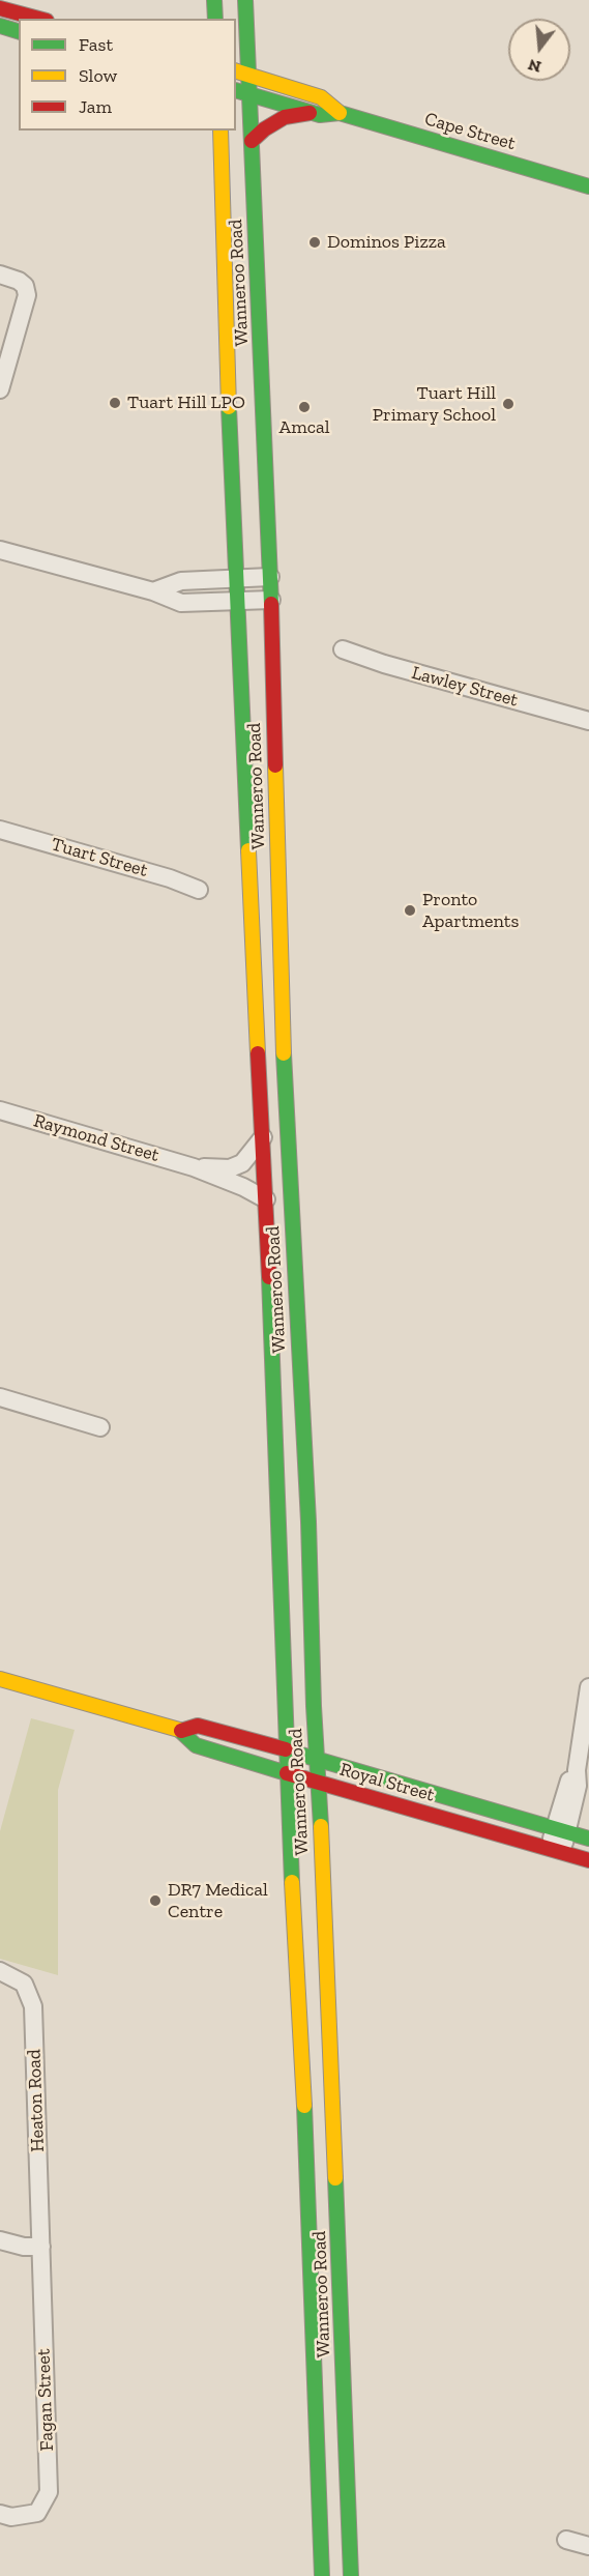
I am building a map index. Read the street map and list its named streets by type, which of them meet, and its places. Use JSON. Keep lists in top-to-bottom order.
{
  "streets": {
    "main road": ["Cape Street", "Wanneroo Road", "Royal Street"],
    "street": [
      "Lawley Street",
      "Tuart Street",
      "Raymond Street",
      "Heaton Road",
      "Fagan Street"
    ]
  },
  "crossings": [
    ["Cape Street", "Wanneroo Road"],
    ["Wanneroo Road", "Raymond Street"],
    ["Wanneroo Road", "Royal Street"],
    ["Heaton Road", "Fagan Street"]
  ],
  "places": [
    "Dominos Pizza",
    "Tuart Hill LPO",
    "Tuart Hill Primary School",
    "Amcal",
    "Pronto Apartments",
    "DR7 Medical Centre"
  ],
  "legend": ["Fast", "Slow", "Jam"],
  "north": "bottom"
}
